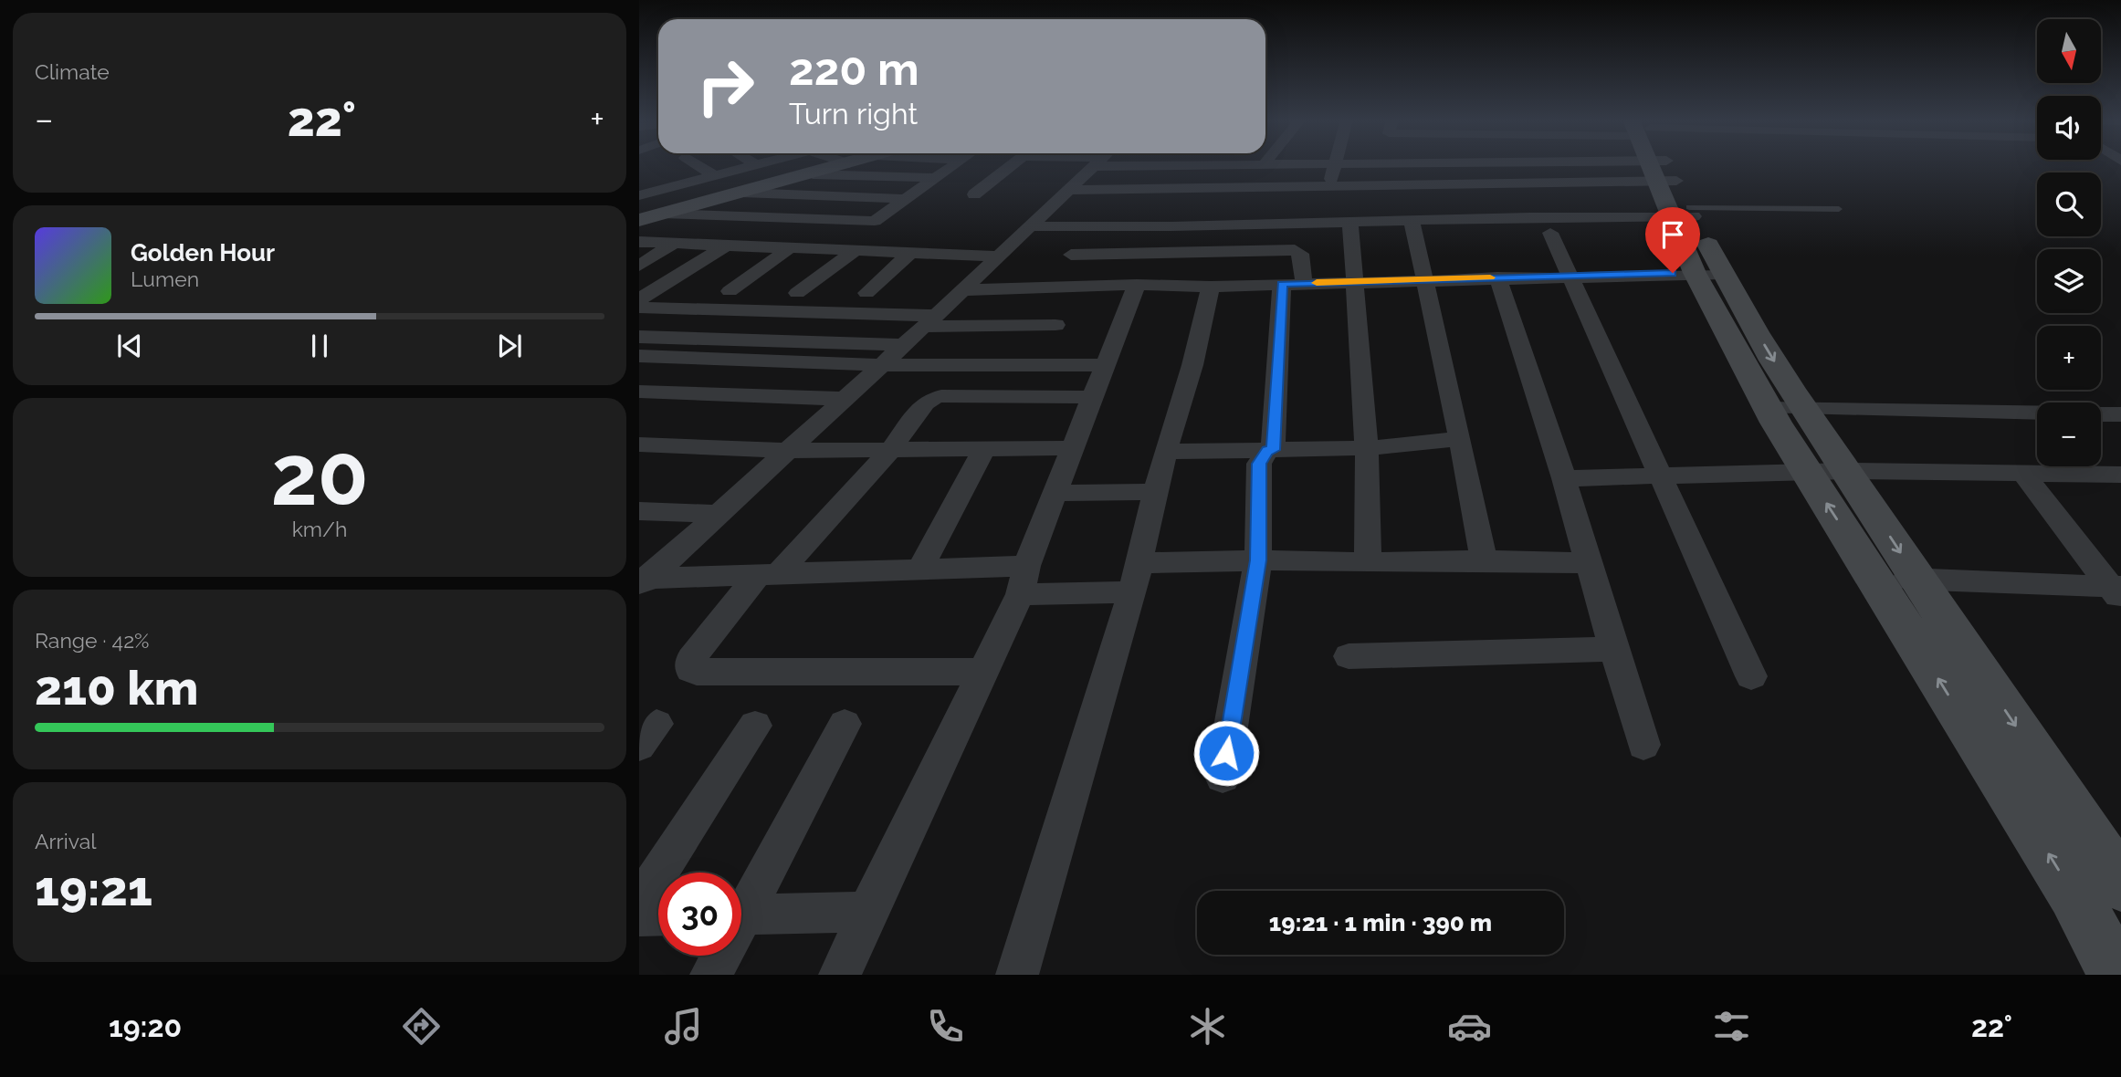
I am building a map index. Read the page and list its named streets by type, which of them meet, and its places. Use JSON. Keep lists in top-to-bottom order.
{
  "north": "bottom",
  "page": {
    "tile": [
      "Climate",
      ["20", "km/h"],
      ["Range · 42%", "210 km"],
      ["Arrival", "19:21"]
    ],
    "map_buttons": ["+", "−"],
    "turn": ["220 m", "Turn right"],
    "heat": ["−", "22°", "+"],
    "song": ["Golden Hour", "Lumen"],
    "limit": "30",
    "trip": "19:21 · 1 min · 390 m",
    "tabs": ["19:20", "22°"]
  }
}
